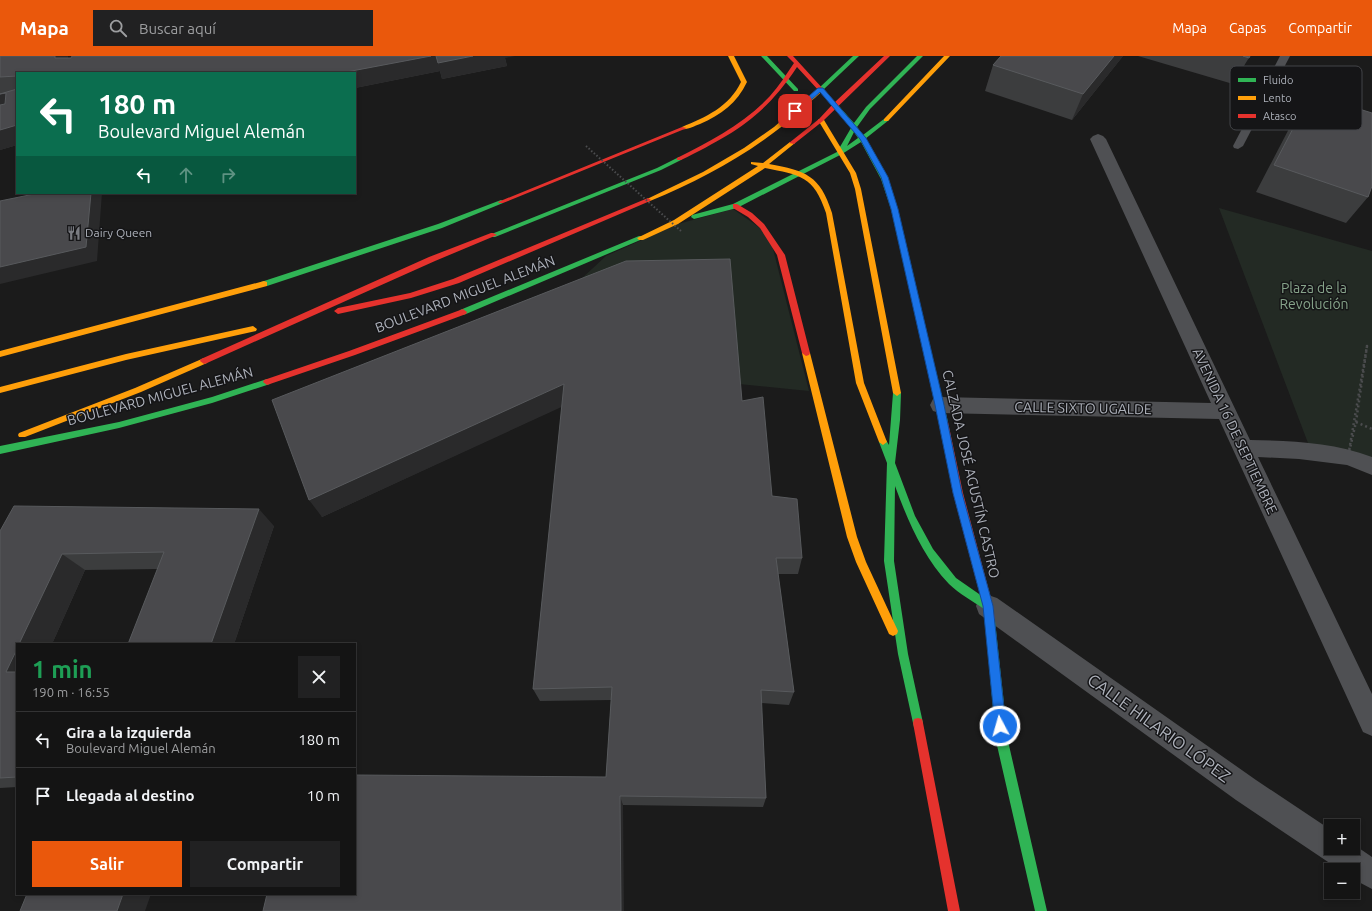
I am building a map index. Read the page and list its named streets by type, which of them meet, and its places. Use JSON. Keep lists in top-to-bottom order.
{
  "streets": {
    "main road": ["BOULEVARD MIGUEL ALEMÁN", "CALZADA JOSÉ AGUSTÍN CASTRO"],
    "street": ["CALLE SIXTO UGALDE", "AVENIDA 16 DE SEPTIEMBRE", "CALLE HILARIO LÓPEZ"]
  },
  "crossings": [
    ["BOULEVARD MIGUEL ALEMÁN", "CALZADA JOSÉ AGUSTÍN CASTRO"],
    ["CALLE SIXTO UGALDE", "AVENIDA 16 DE SEPTIEMBRE"],
    ["CALLE SIXTO UGALDE", "CALZADA JOSÉ AGUSTÍN CASTRO"],
    ["CALZADA JOSÉ AGUSTÍN CASTRO", "CALLE HILARIO LÓPEZ"]
  ],
  "parks": ["Plaza de la Revolución"],
  "places": {
    "restaurant": ["Dairy Queen"]
  },
  "legend": ["Fluido", "Lento", "Atasco"],
  "page": {
    "header": "Mapa",
    "search": "Buscar aquí",
    "nav": ["Mapa", "Capas", "Compartir"],
    "turn": ["180 m", "Boulevard Miguel Alemán"],
    "heading": ["1 min", "190 m · 16:55"],
    "list": [
      {
        "name": "Gira a la izquierda",
        "note": "Boulevard Miguel Alemán",
        "value": "180 m"
      },
      {
        "name": "Llegada al destino",
        "value": "10 m"
      }
    ],
    "map_buttons": ["+", "−"],
    "buttons": ["Salir", "Compartir"]
  }
}
